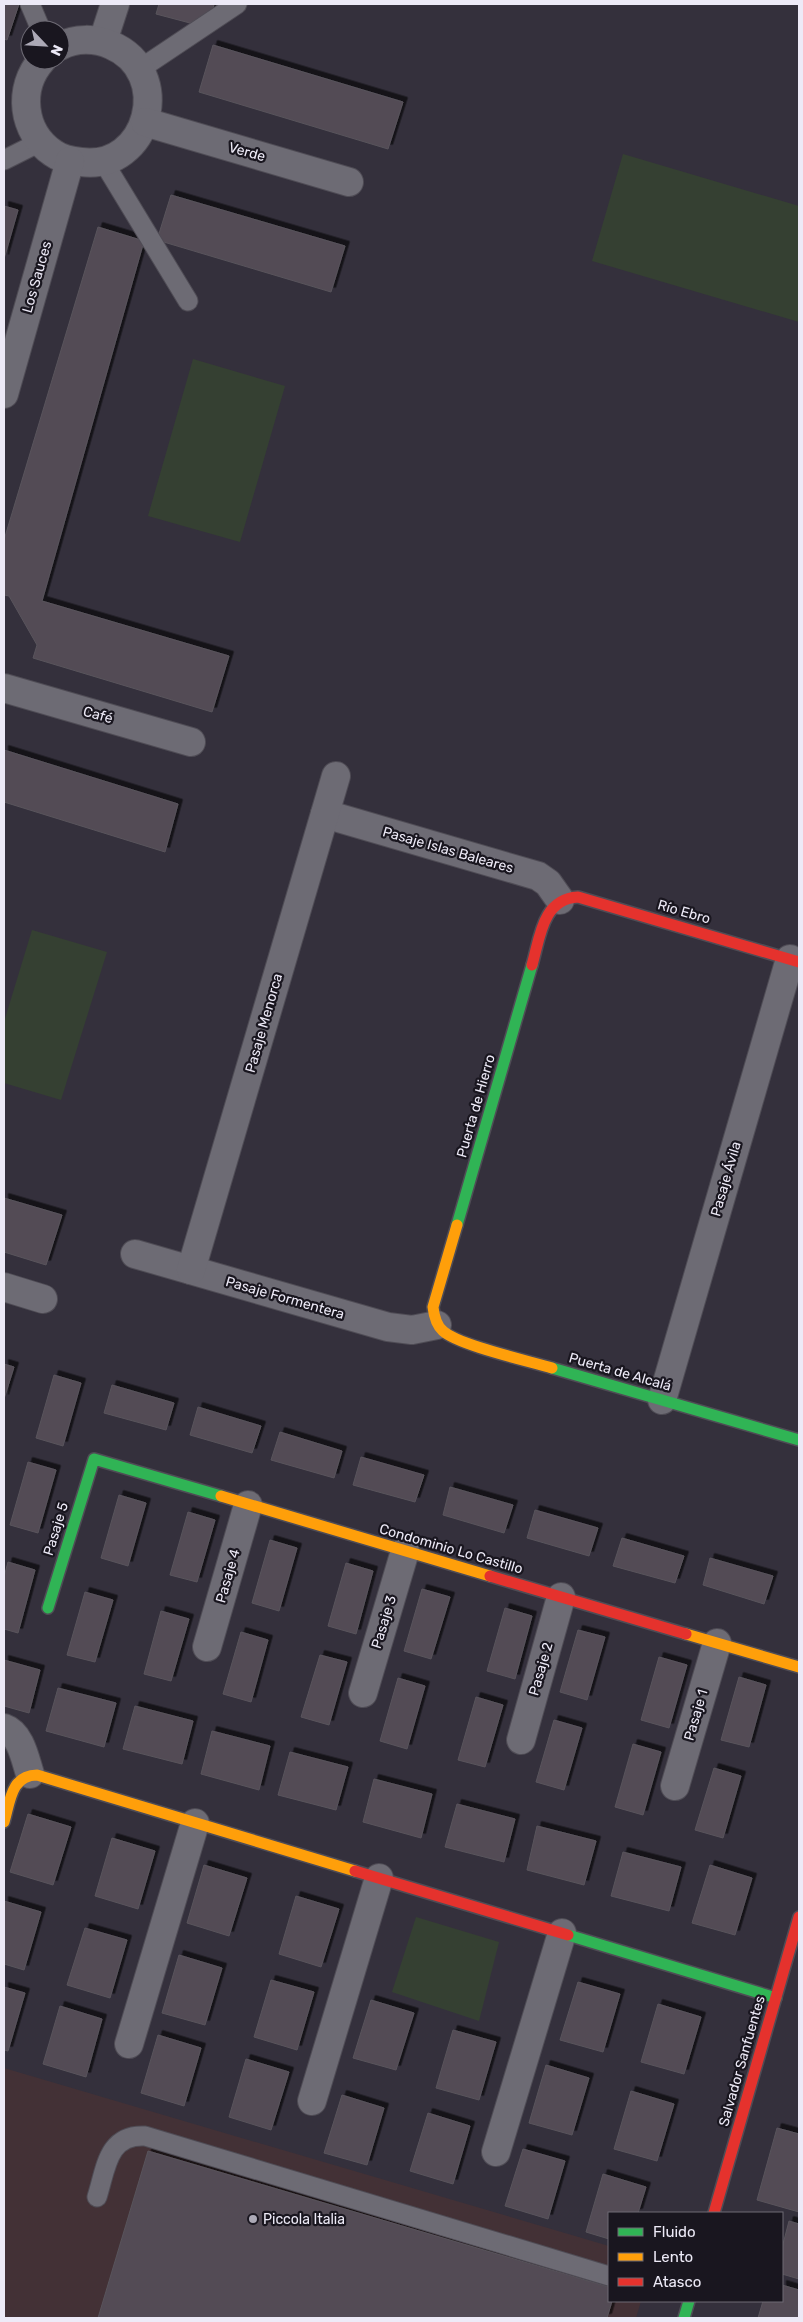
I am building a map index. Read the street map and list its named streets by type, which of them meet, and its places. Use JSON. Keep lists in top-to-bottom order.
{
  "streets": {
    "street": [
      "Verde",
      "Los Sauces",
      "Café",
      "Pasaje Islas Baleares",
      "Río Ebro",
      "Pasaje Menorca",
      "Puerta de Hierro",
      "Pasaje Ávila",
      "Pasaje Formentera",
      "Puerta de Alcalá",
      "Pasaje 5",
      "Condominio Lo Castillo",
      "Pasaje 4",
      "Pasaje 3",
      "Pasaje 2",
      "Pasaje 1",
      "Salvador Sanfuentes"
    ]
  },
  "crossings": [
    ["Pasaje Islas Baleares", "Río Ebro"],
    ["Pasaje Islas Baleares", "Pasaje Menorca"],
    ["Pasaje Islas Baleares", "Puerta de Hierro"],
    ["Río Ebro", "Puerta de Hierro"],
    ["Río Ebro", "Pasaje Ávila"],
    ["Pasaje Menorca", "Pasaje Formentera"],
    ["Puerta de Hierro", "Pasaje Formentera"],
    ["Puerta de Hierro", "Puerta de Alcalá"],
    ["Pasaje Ávila", "Puerta de Alcalá"],
    ["Pasaje Formentera", "Puerta de Alcalá"],
    ["Pasaje 5", "Condominio Lo Castillo"],
    ["Condominio Lo Castillo", "Pasaje 4"],
    ["Condominio Lo Castillo", "Pasaje 3"],
    ["Condominio Lo Castillo", "Pasaje 2"],
    ["Condominio Lo Castillo", "Pasaje 1"]
  ],
  "places": ["Piccola Italia"],
  "legend": ["Fluido", "Lento", "Atasco"],
  "north": "bottom right"
}
